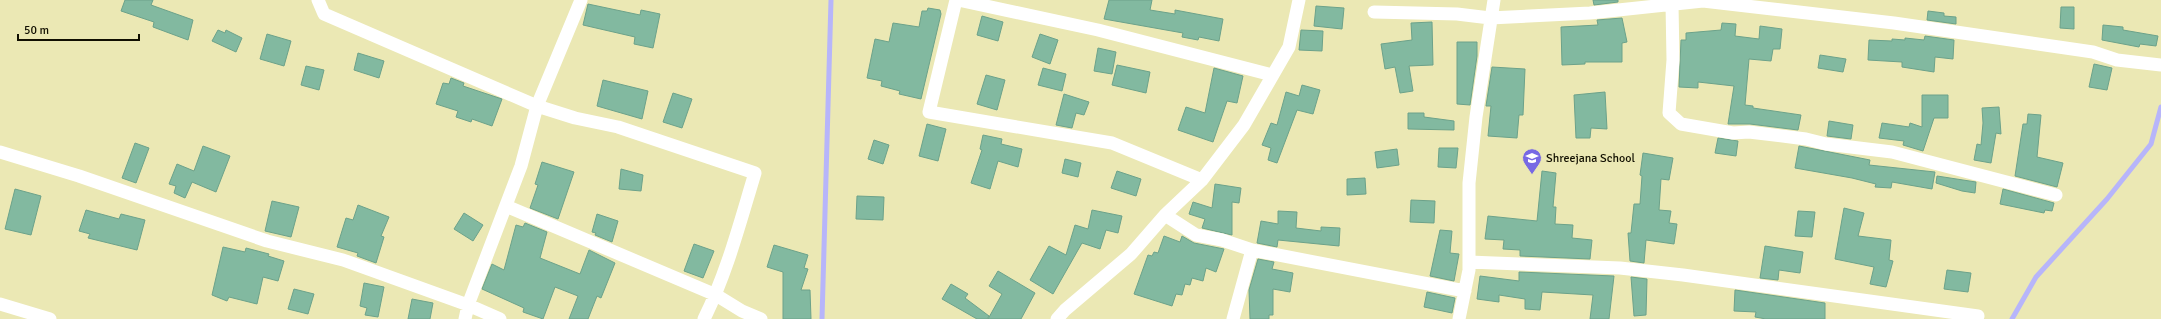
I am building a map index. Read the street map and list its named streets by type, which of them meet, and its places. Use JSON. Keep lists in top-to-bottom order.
{
  "places": {
    "school or university": ["Shreejana School"]
  },
  "scale_bar": "50 m"
}
